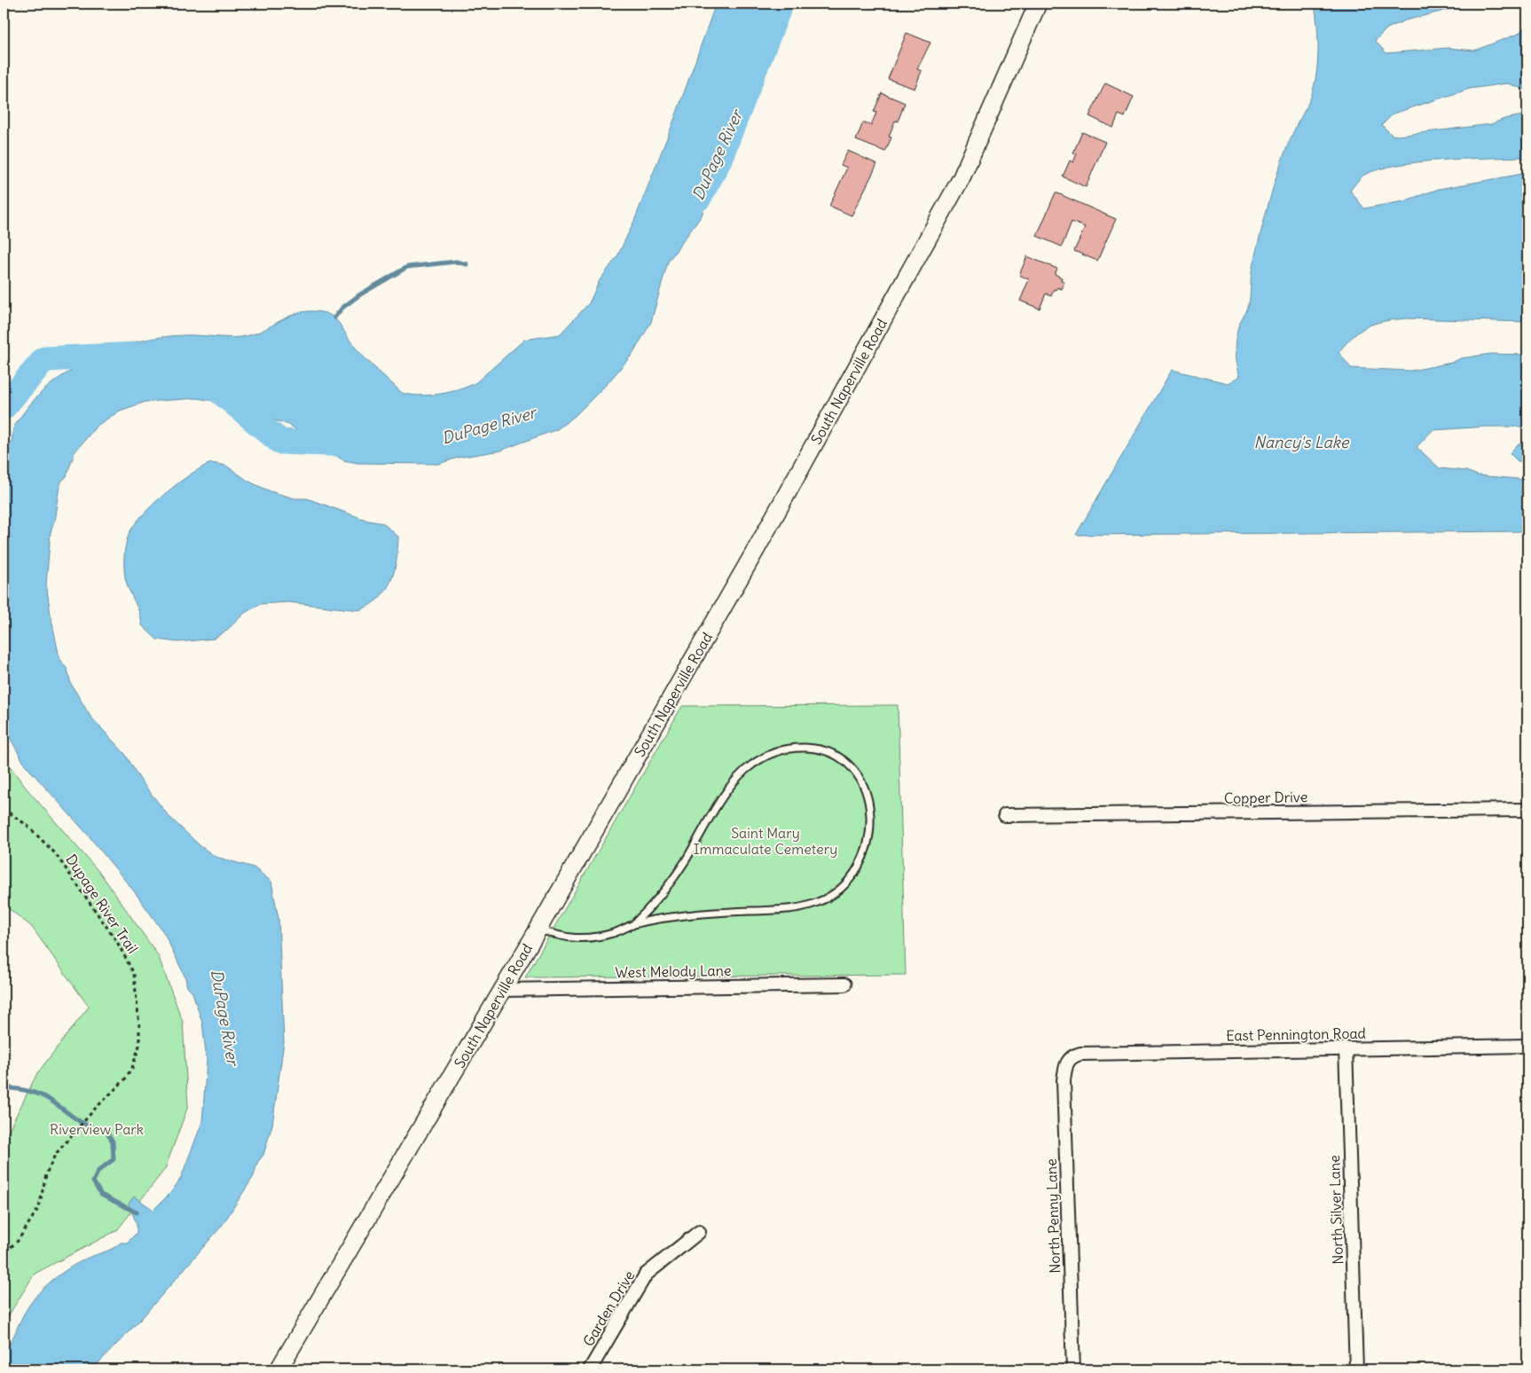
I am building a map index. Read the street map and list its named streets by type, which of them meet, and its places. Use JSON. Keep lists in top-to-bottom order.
{
  "streets": {
    "main road": ["South Naperville Road"],
    "street": [
      "Copper Drive",
      "West Melody Lane",
      "East Pennington Road",
      "North Silver Lane",
      "North Penny Lane",
      "Garden Drive"
    ],
    "path": ["Dupage River Trail"]
  },
  "crossings": [
    ["South Naperville Road", "West Melody Lane"],
    ["East Pennington Road", "North Silver Lane"],
    ["East Pennington Road", "North Penny Lane"]
  ],
  "water": ["DuPage River", "Nancy's Lake"],
  "parks": ["Saint Mary Immaculate Cemetery", "Riverview Park"]
}
